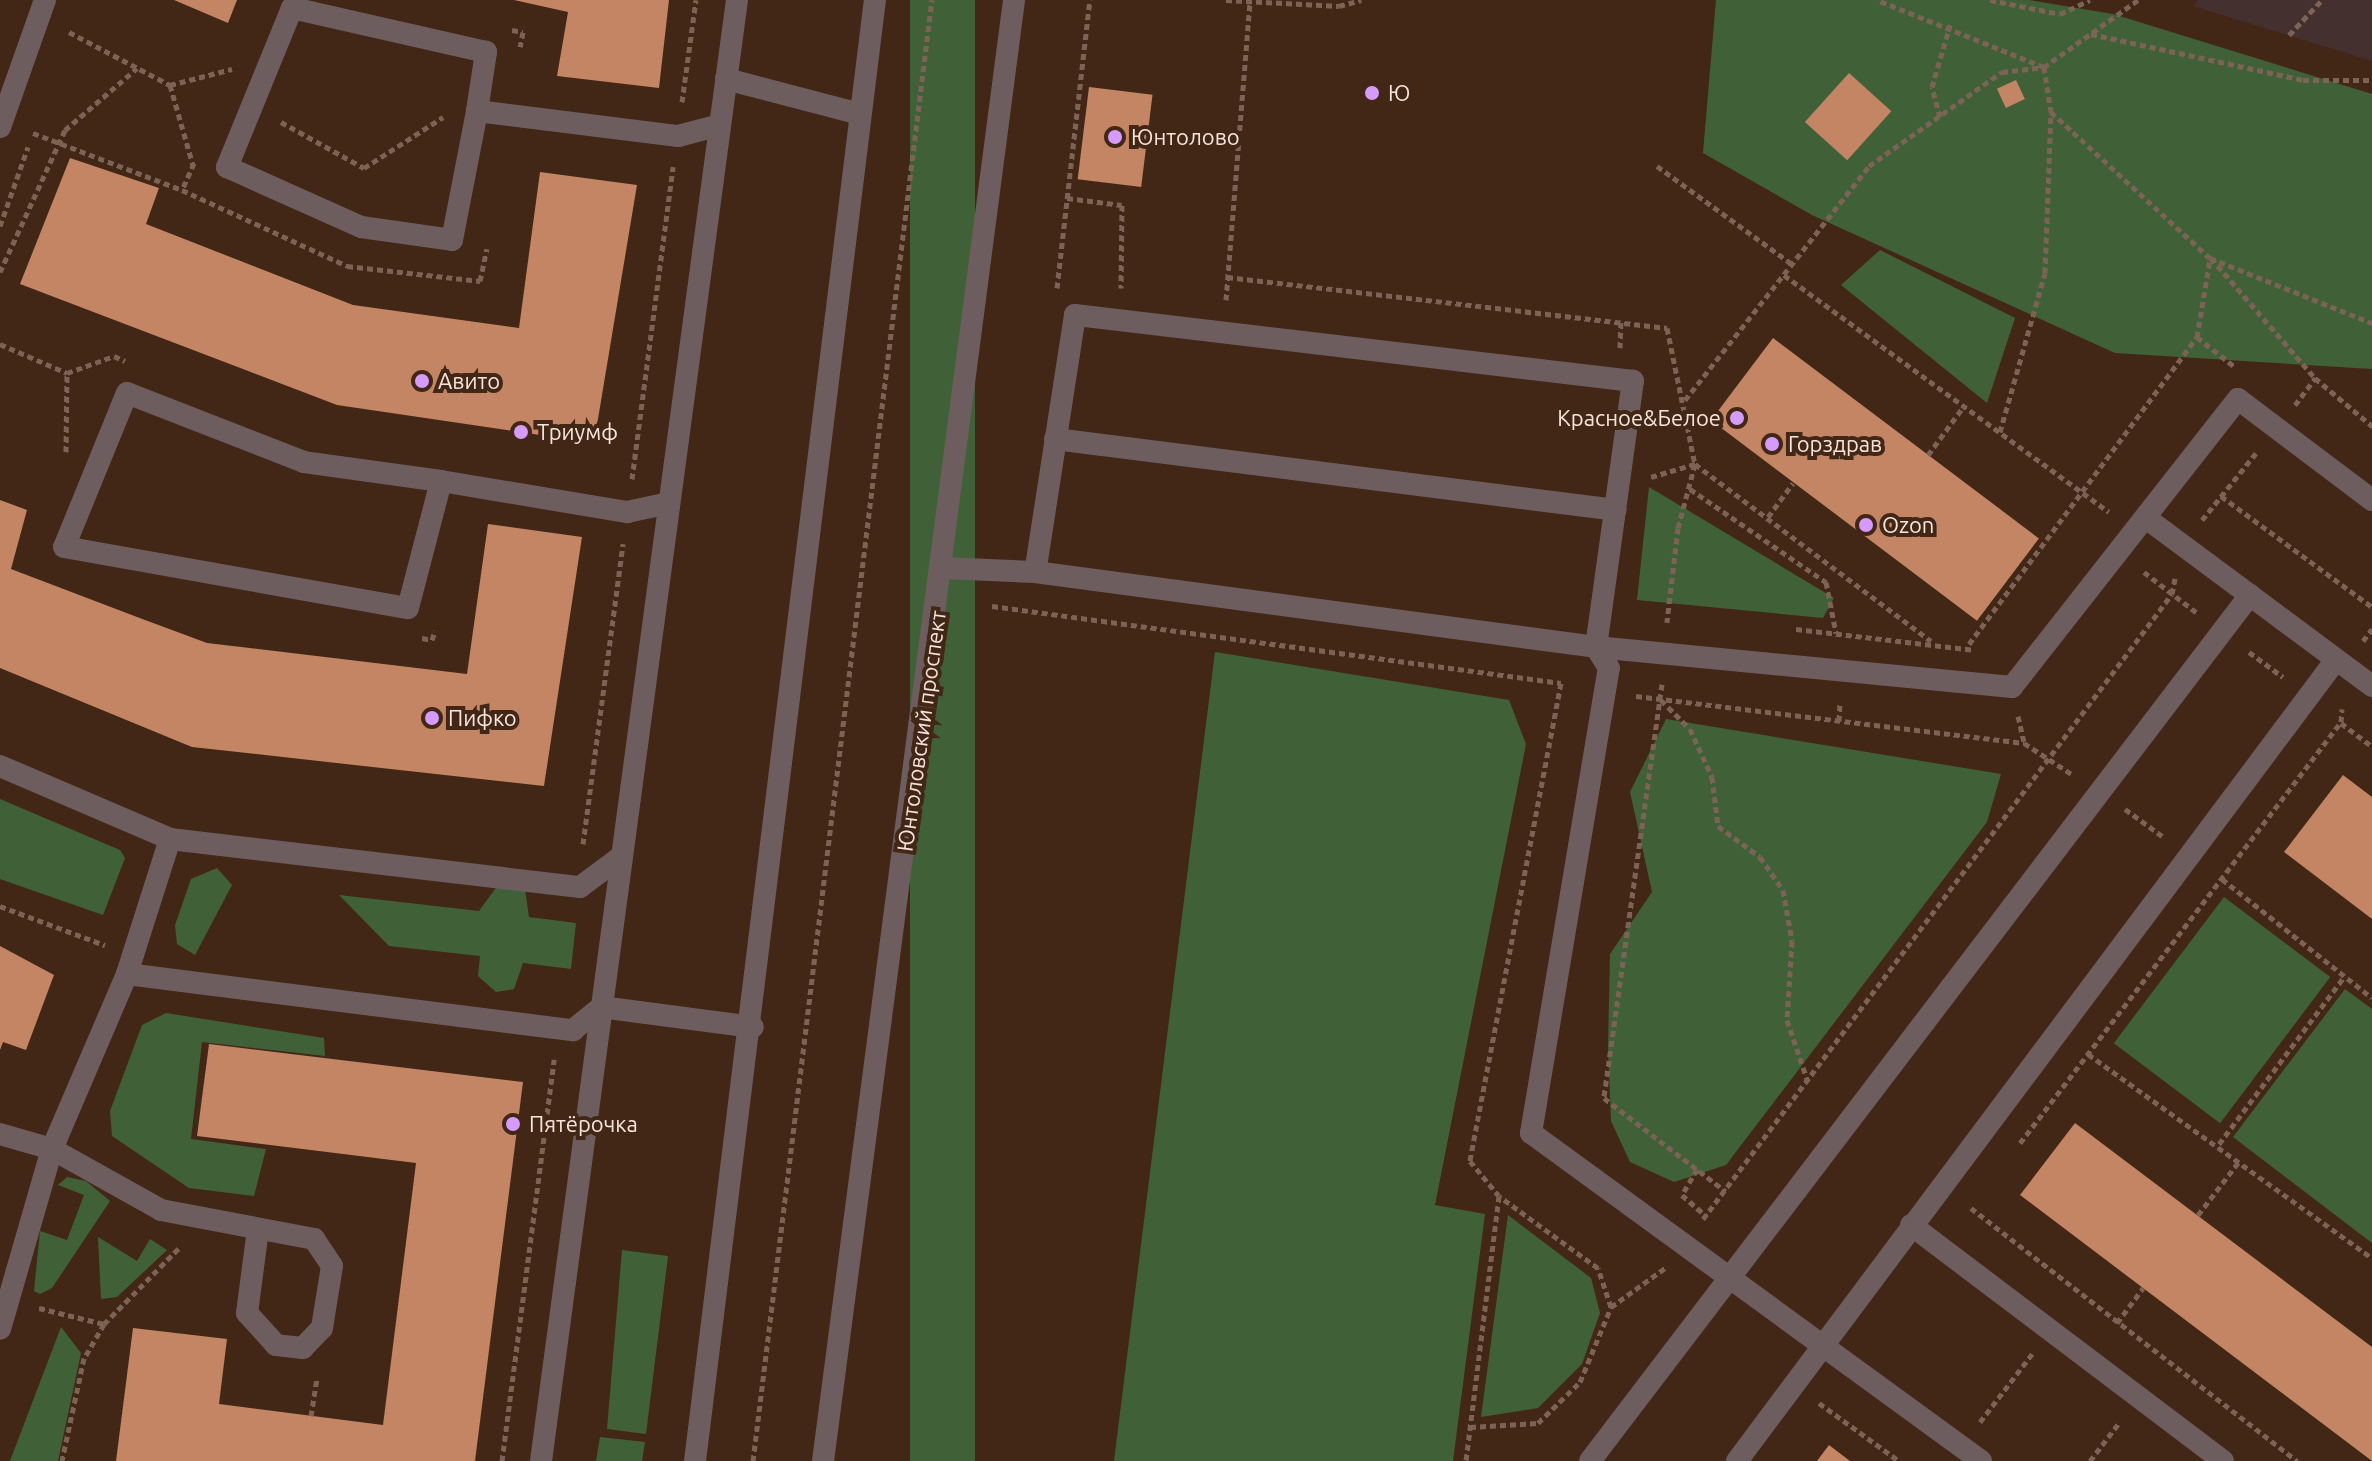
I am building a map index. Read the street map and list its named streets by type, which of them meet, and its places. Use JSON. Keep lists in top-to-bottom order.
{
  "streets": {
    "street": ["Юнтоловский проспект"]
  },
  "places": [
    "Ю",
    "Юнтолово",
    "Авито",
    "Красное&Белое",
    "Триумф",
    "Горздрав",
    "Ozon",
    "Пифко",
    "Пятёрочка"
  ]
}
